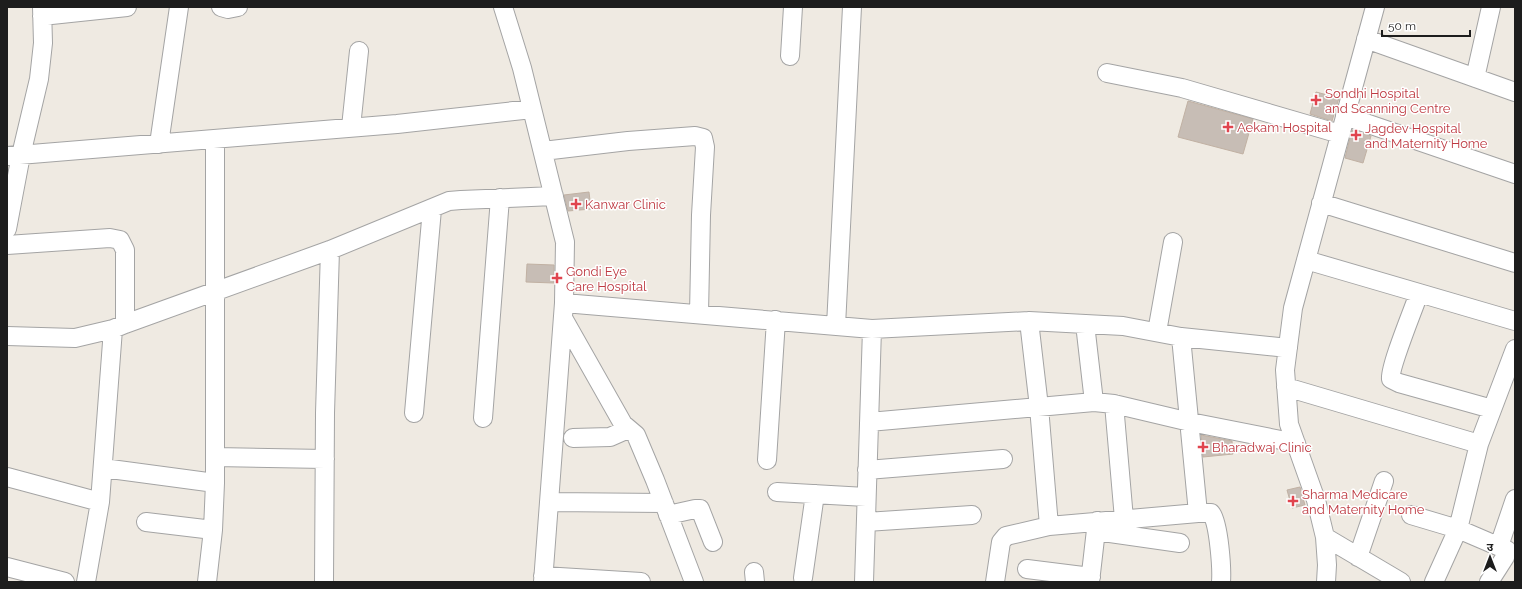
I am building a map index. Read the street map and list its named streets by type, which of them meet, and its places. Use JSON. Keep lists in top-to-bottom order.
{
  "places": {
    "health": [
      "Sondhi Hospital and Scanning Centre",
      "Aekam Hospital",
      "Jagdev Hospital and Maternity Home",
      "Kanwar Clinic",
      "Gondi Eye Care Hospital",
      "Bharadwaj Clinic",
      "Sharma Medicare and Maternity Home"
    ]
  },
  "scale_bar": "50 m",
  "north": "top"
}
